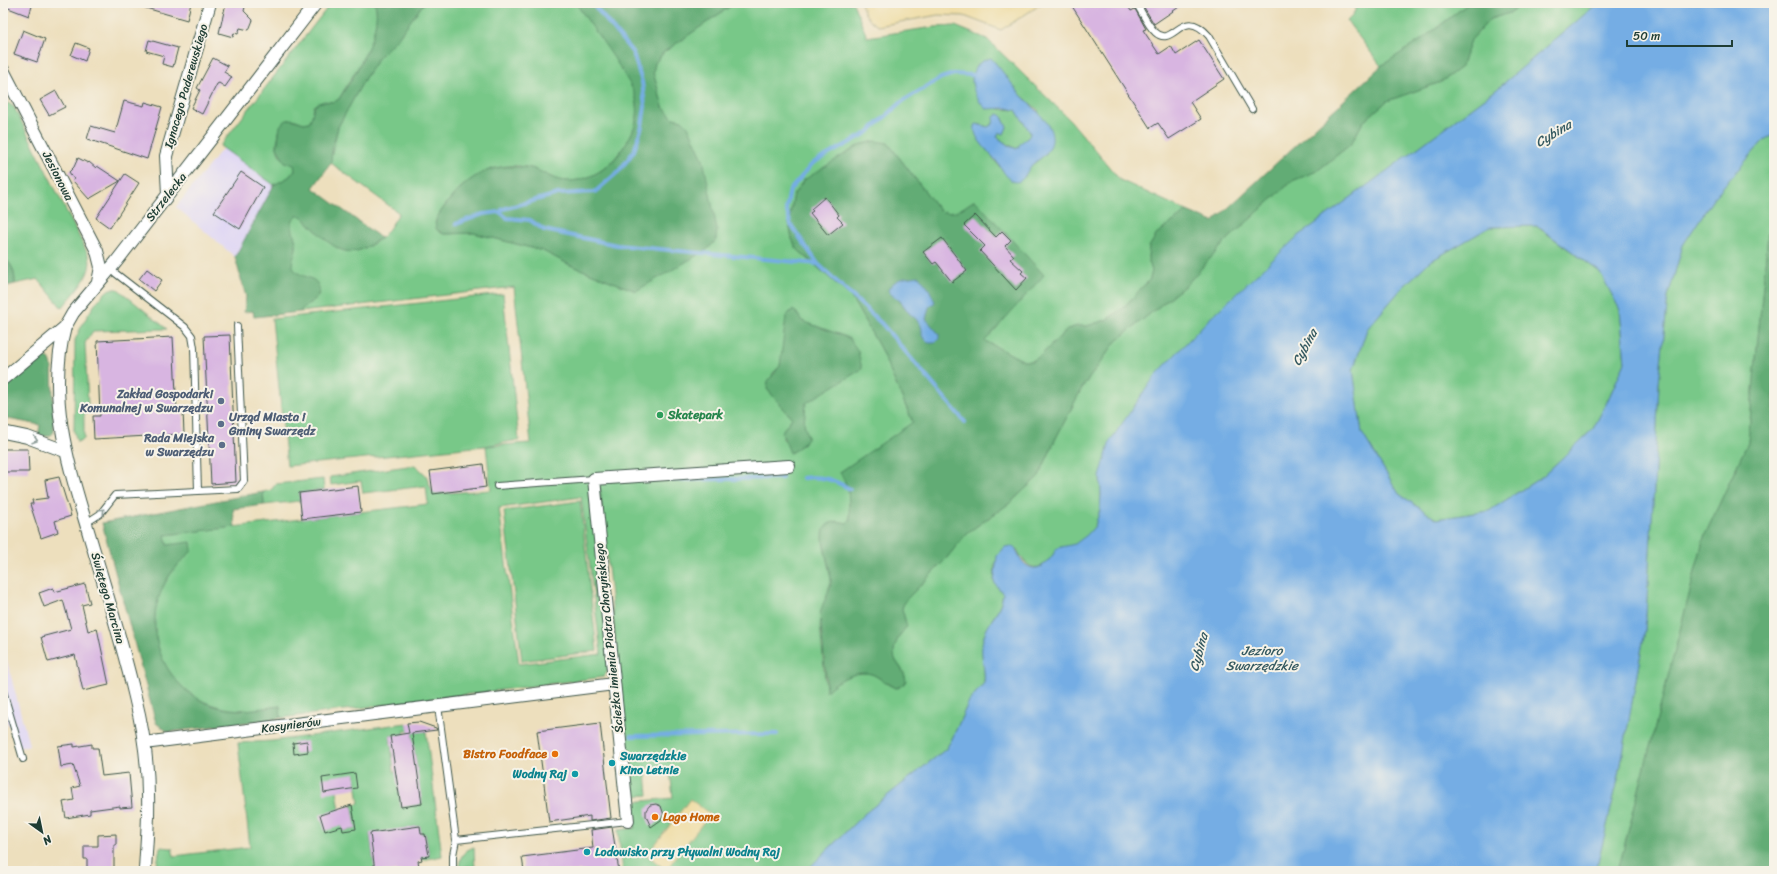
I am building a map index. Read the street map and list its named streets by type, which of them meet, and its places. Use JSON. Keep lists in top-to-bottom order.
{
  "streets": {
    "street": [
      "Ignacego Paderewskiego",
      "Jesionowa",
      "Strzelecka",
      "Świętego Marcina",
      "Ścieżka imienia Piotra Choryńskiego",
      "Kosynierów"
    ]
  },
  "crossings": [
    ["Ignacego Paderewskiego", "Strzelecka"],
    ["Jesionowa", "Strzelecka"],
    ["Strzelecka", "Świętego Marcina"],
    ["Świętego Marcina", "Kosynierów"],
    ["Ścieżka imienia Piotra Choryńskiego", "Kosynierów"]
  ],
  "water": ["Cybina", "Jezioro Swarzędzkie"],
  "places": [
    "Zakład Gospodarki Komunalnej w Swarzędzu",
    "Skatepark",
    "Urząd Miasta i Gminy Swarzędz",
    "Rada Miejska w Swarzędzu",
    "Bistro Foodface",
    "Swarzędzkie Kino Letnie",
    "Wodny Raj",
    "Lago Home",
    "Lodowisko przy Pływalni Wodny Raj"
  ],
  "scale_bar": "50 m",
  "north": "bottom right"
}
